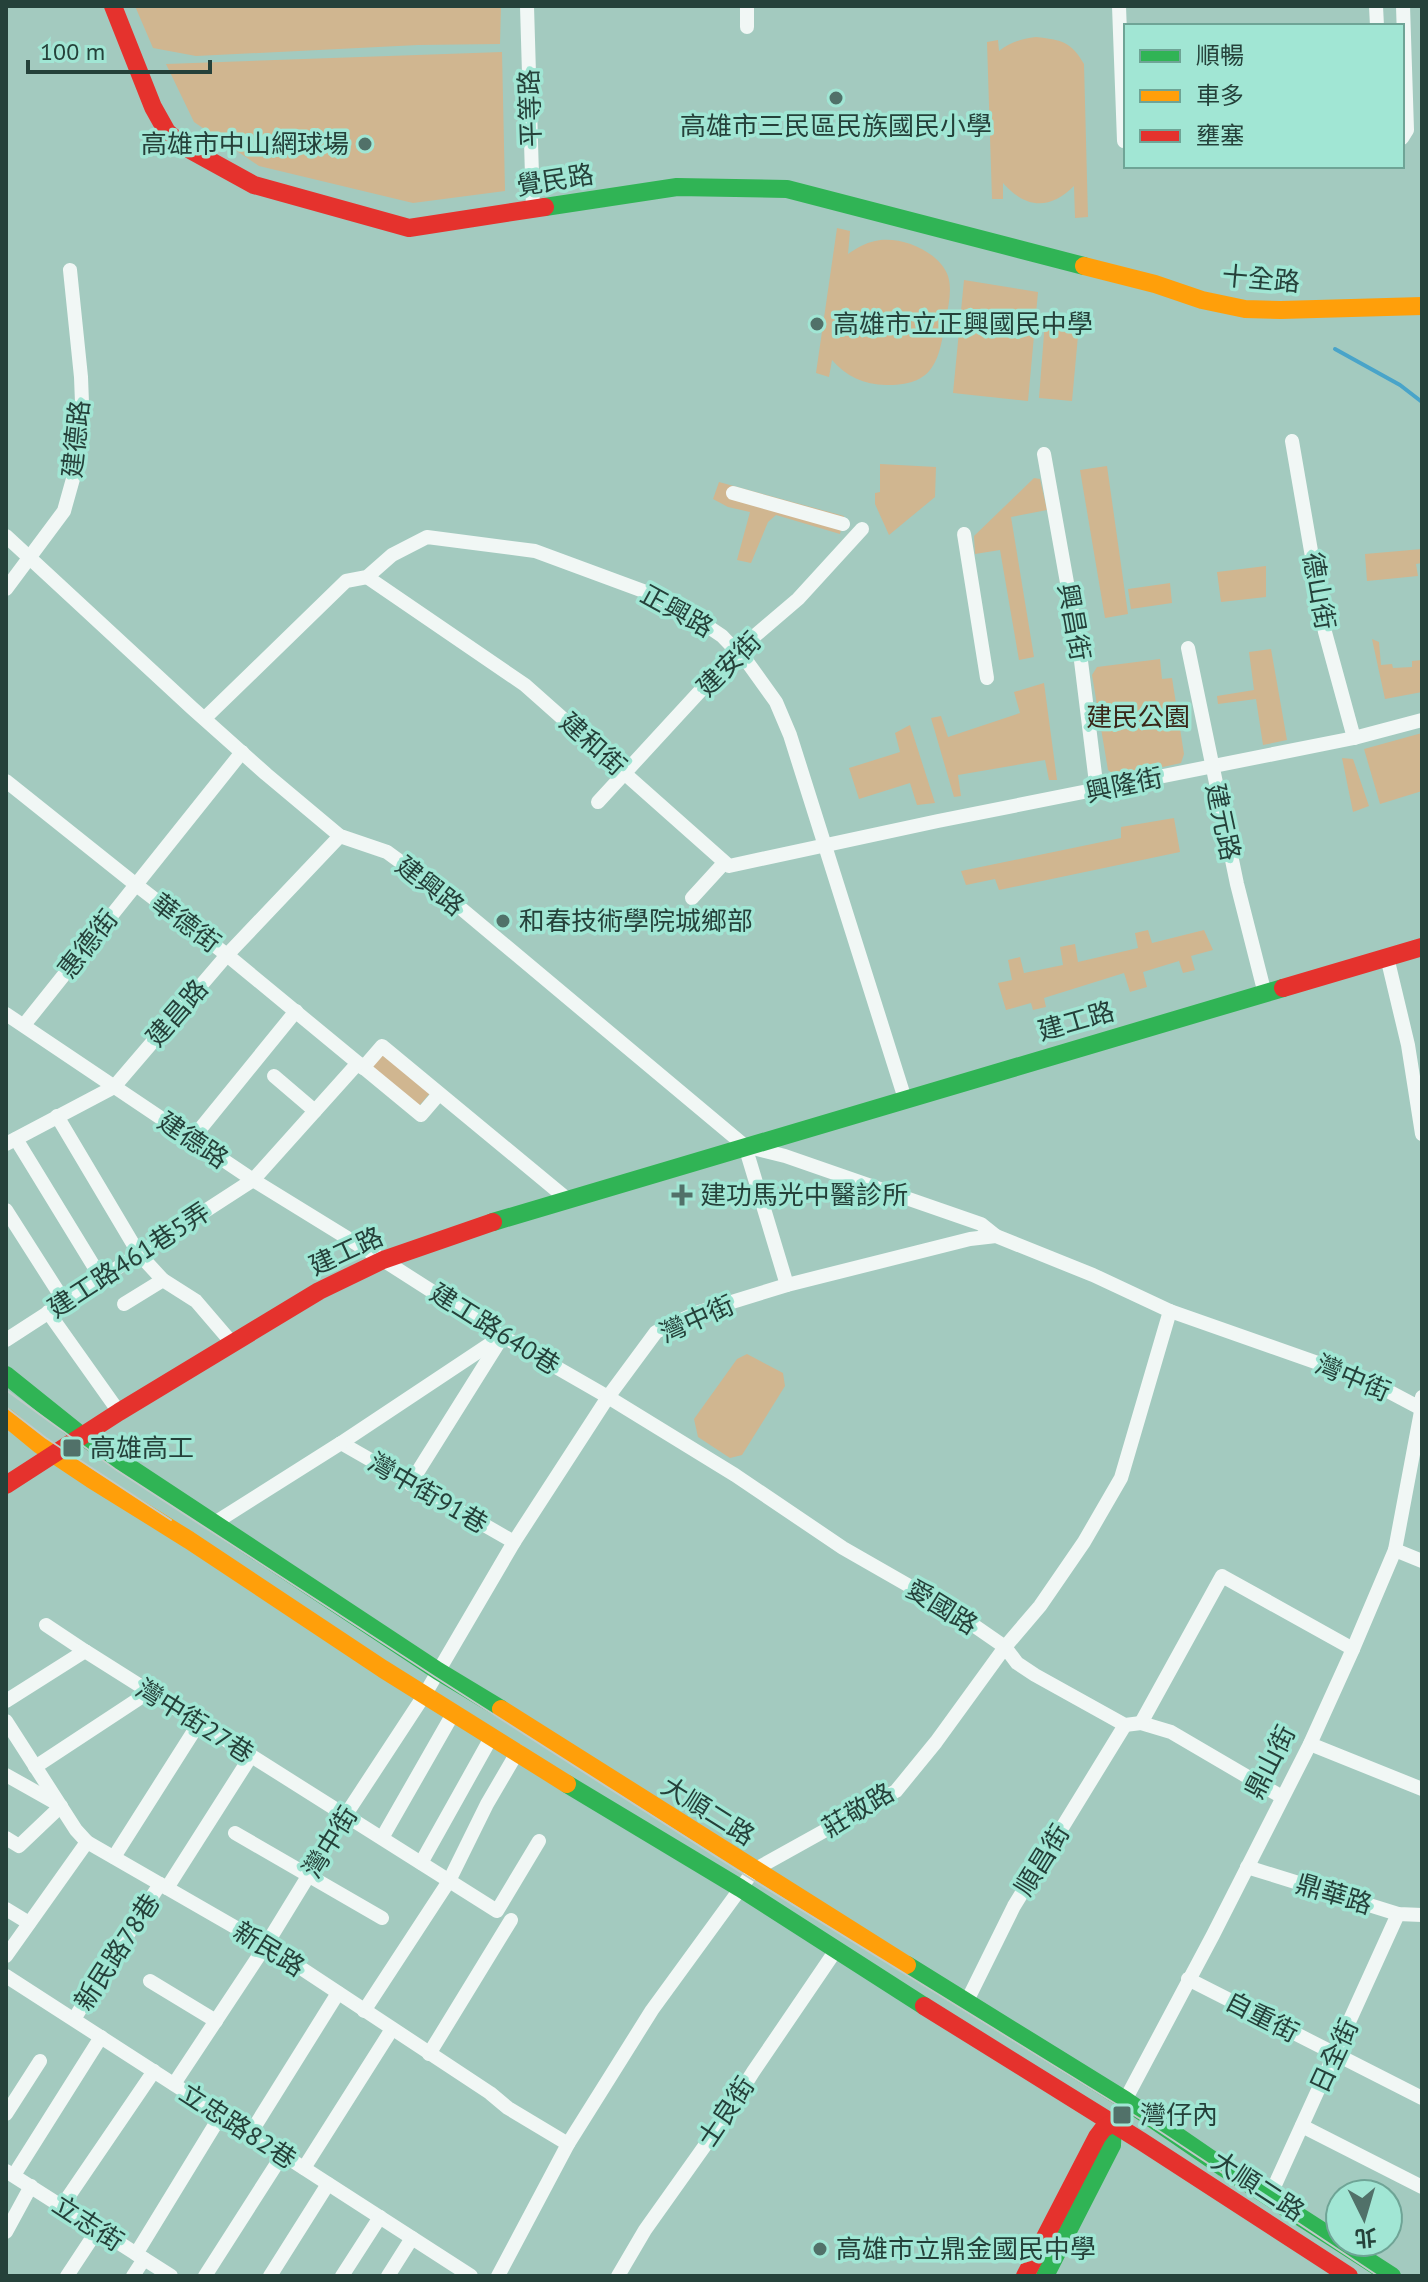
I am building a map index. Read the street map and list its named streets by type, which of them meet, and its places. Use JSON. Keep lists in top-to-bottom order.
{
  "streets": {
    "street": [
      "平等路",
      "覺民路",
      "十全路",
      "建德路",
      "德山街",
      "正興路",
      "興昌街",
      "建安街",
      "建和街",
      "興隆街",
      "建元路",
      "建興路",
      "華德街",
      "惠德街",
      "建昌路",
      "建工路",
      "建工路461巷5弄",
      "灣中街",
      "建工路640巷",
      "灣中街91巷",
      "愛國路",
      "灣中街27巷",
      "鼎山街",
      "莊敬路",
      "大順二路",
      "順昌街",
      "鼎華路",
      "新民路",
      "新民路78巷",
      "自重街",
      "日全街",
      "士良街",
      "立忠路82巷",
      "立志街"
    ]
  },
  "crossings": [
    ["平等路", "覺民路"],
    ["覺民路", "十全路"],
    ["建德路", "建興路"],
    ["建德路", "惠德街"],
    ["建德路", "建昌路"],
    ["建德路", "建工路"],
    ["建德路", "建工路461巷5弄"],
    ["建德路", "建工路640巷"],
    ["德山街", "興隆街"],
    ["正興路", "建安街"],
    ["正興路", "建和街"],
    ["正興路", "興隆街"],
    ["正興路", "建興路"],
    ["正興路", "建工路"],
    ["興昌街", "興隆街"],
    ["建安街", "建和街"],
    ["興隆街", "建元路"],
    ["建元路", "建工路"],
    ["建興路", "惠德街"],
    ["建興路", "建昌路"],
    ["建興路", "建工路"],
    ["華德街", "惠德街"],
    ["華德街", "建昌路"],
    ["華德街", "建工路461巷5弄"],
    ["建工路", "建工路640巷"],
    ["建工路", "大順二路"],
    ["灣中街", "建工路640巷"],
    ["灣中街", "灣中街91巷"],
    ["灣中街", "愛國路"],
    ["灣中街", "灣中街27巷"],
    ["灣中街", "鼎山街"],
    ["灣中街", "莊敬路"],
    ["灣中街", "大順二路"],
    ["灣中街", "新民路"],
    ["灣中街", "立忠路82巷"],
    ["建工路640巷", "愛國路"],
    ["愛國路", "莊敬路"],
    ["愛國路", "順昌街"],
    ["灣中街27巷", "新民路78巷"],
    ["鼎山街", "大順二路"],
    ["鼎山街", "鼎華路"],
    ["鼎山街", "自重街"],
    ["莊敬路", "大順二路"],
    ["莊敬路", "新民路"],
    ["大順二路", "順昌街"],
    ["大順二路", "日全街"],
    ["大順二路", "士良街"],
    ["鼎華路", "日全街"],
    ["新民路", "新民路78巷"],
    ["新民路78巷", "立忠路82巷"],
    ["自重街", "日全街"]
  ],
  "parks": ["建民公園"],
  "places": {
    "other": [
      "高雄市三民區民族國民小學",
      "高雄市中山網球場",
      "高雄市立正興國民中學",
      "和春技術學院城鄉部",
      "高雄市立鼎金國民中學"
    ],
    "health": ["建功馬光中醫診所"],
    "transit": ["高雄高工", "灣仔內"]
  },
  "legend": ["順暢", "車多", "壅塞"],
  "scale_bar": "100 m",
  "north": "bottom"
}
